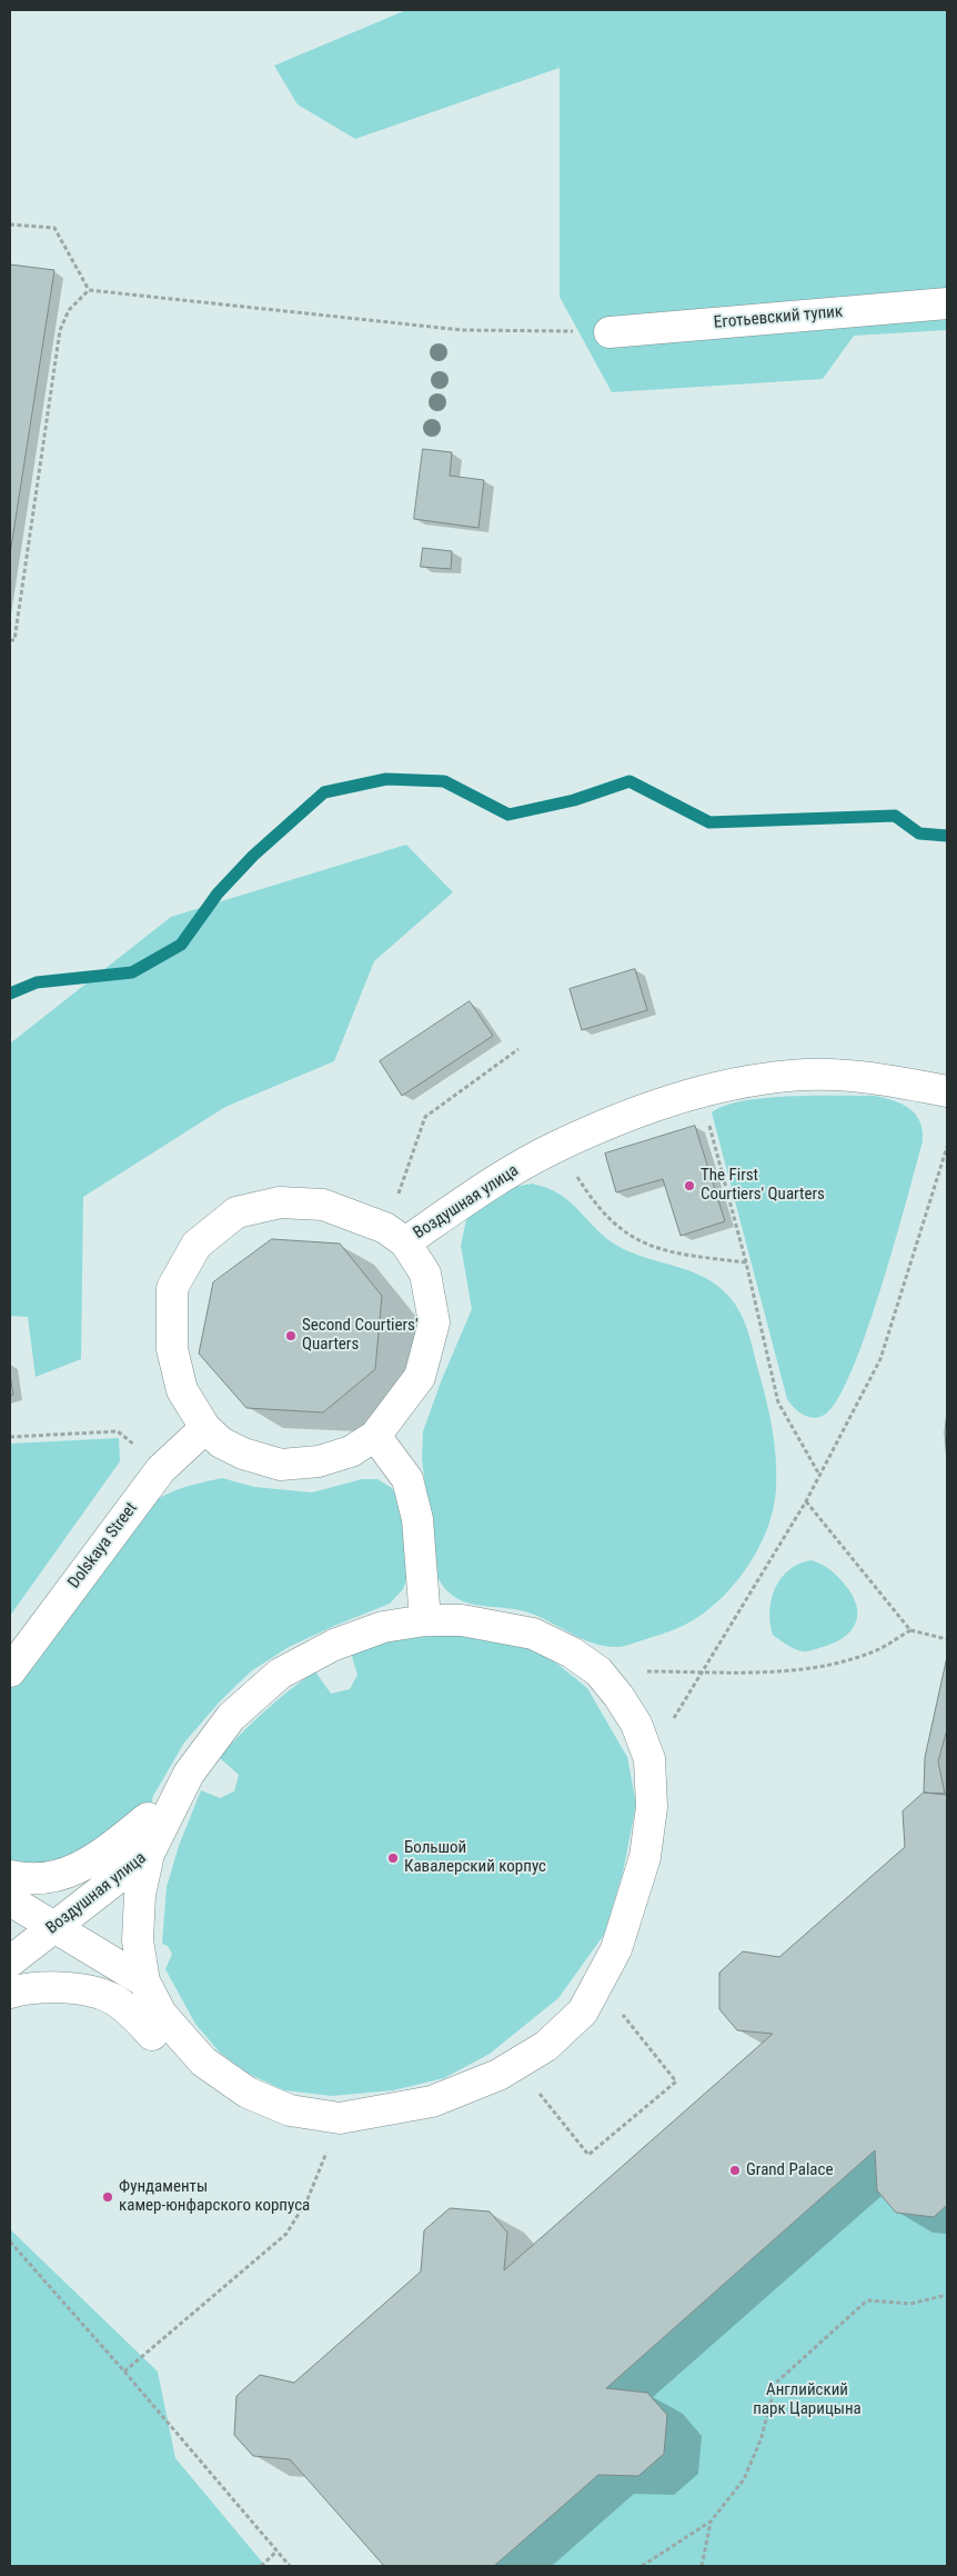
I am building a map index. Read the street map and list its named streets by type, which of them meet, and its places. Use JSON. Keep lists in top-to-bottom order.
{
  "streets": {
    "street": ["Еготьевский тупик", "Воздушная улица", "Dolskaya Street"]
  },
  "parks": ["Английский парк Царицына"],
  "places": [
    "The First Courtiers' Quarters",
    "Second Courtiers' Quarters",
    "Большой Кавалерский корпус",
    "Grand Palace",
    "Фундаменты камер-юнфарского корпуса"
  ]
}
